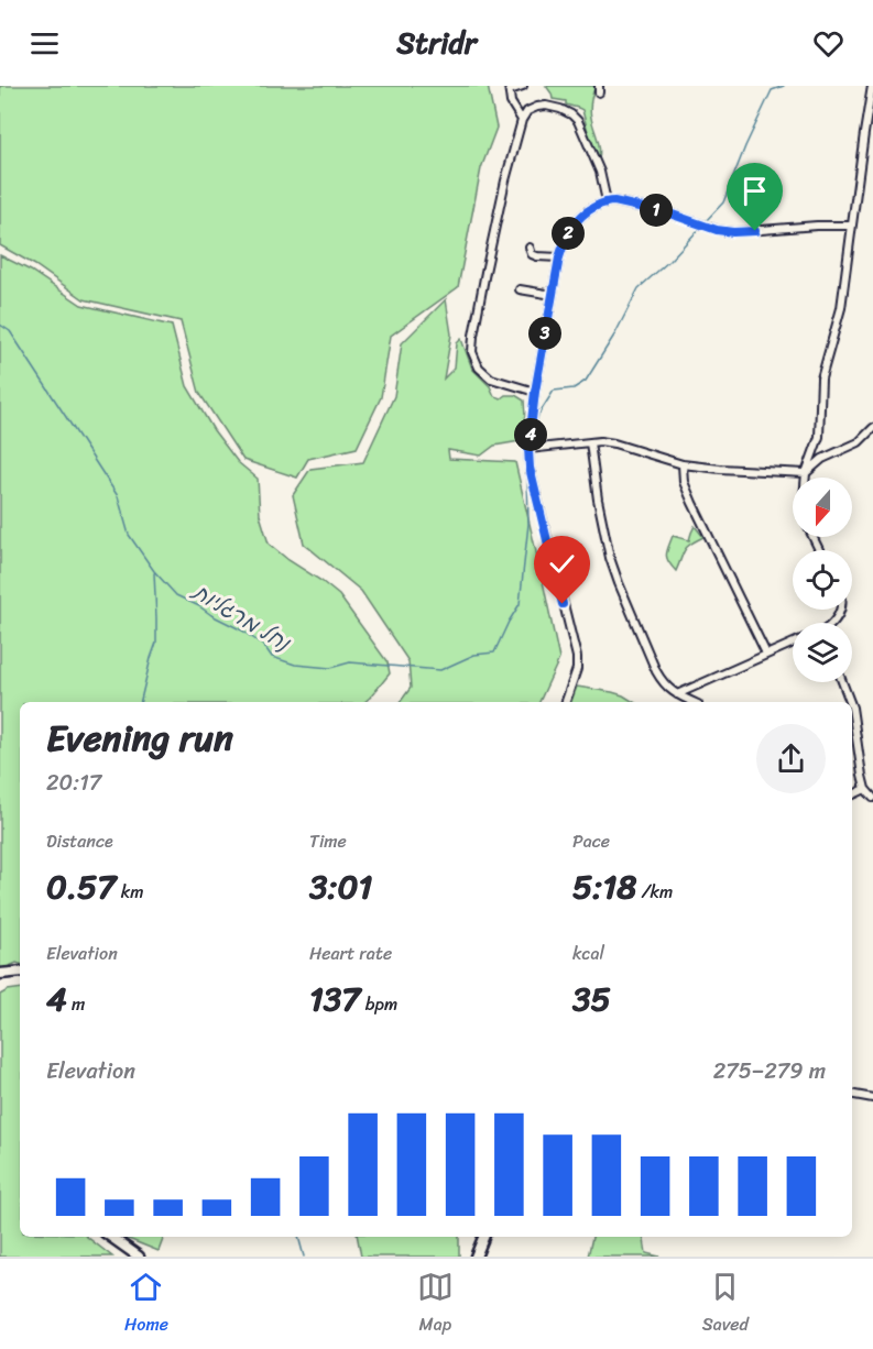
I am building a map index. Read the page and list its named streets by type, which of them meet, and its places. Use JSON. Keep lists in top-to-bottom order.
{
  "water": ["נחל מרגליות"],
  "north": "bottom",
  "page": {
    "header": "Stridr",
    "pins": [
      "1",
      "2",
      "3",
      "4"
    ],
    "heading": ["Evening run", "20:17"],
    "stats": [
      ["Distance", "0.57 km"],
      ["Time", "3:01"],
      ["Pace", "5:18 /km"],
      ["Elevation", "4 m"],
      ["Heart rate", "137 bpm"],
      ["kcal", "35"]
    ],
    "chart": ["Elevation", "275–279 m"],
    "tabs": ["Home", "Map", "Saved"]
  }
}
